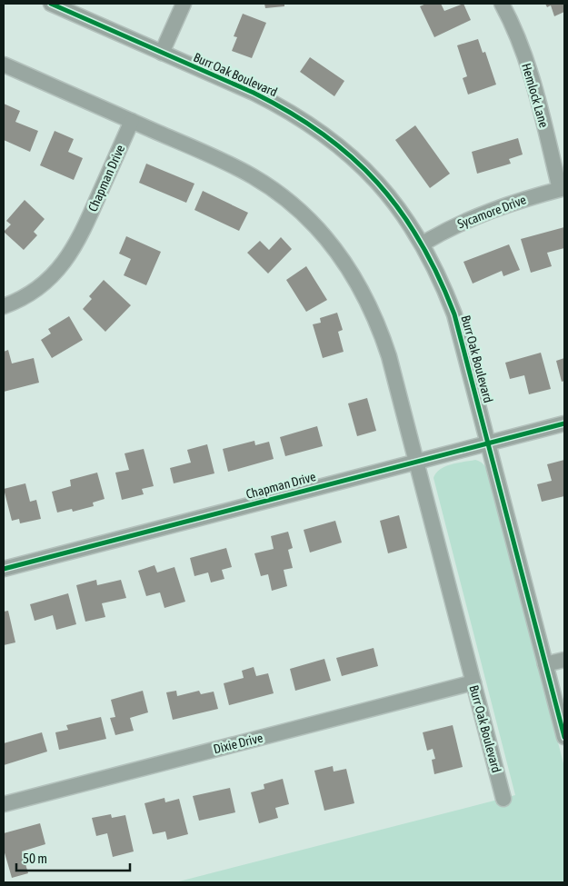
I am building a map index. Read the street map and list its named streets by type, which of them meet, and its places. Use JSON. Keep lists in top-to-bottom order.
{
  "streets": {
    "street": [
      "Burr Oak Boulevard",
      "Hemlock Lane",
      "Chapman Drive",
      "Sycamore Drive",
      "Dixie Drive"
    ]
  },
  "crossings": [
    ["Burr Oak Boulevard", "Chapman Drive"],
    ["Burr Oak Boulevard", "Sycamore Drive"],
    ["Burr Oak Boulevard", "Dixie Drive"],
    ["Hemlock Lane", "Sycamore Drive"]
  ],
  "scale_bar": "50 m"
}
